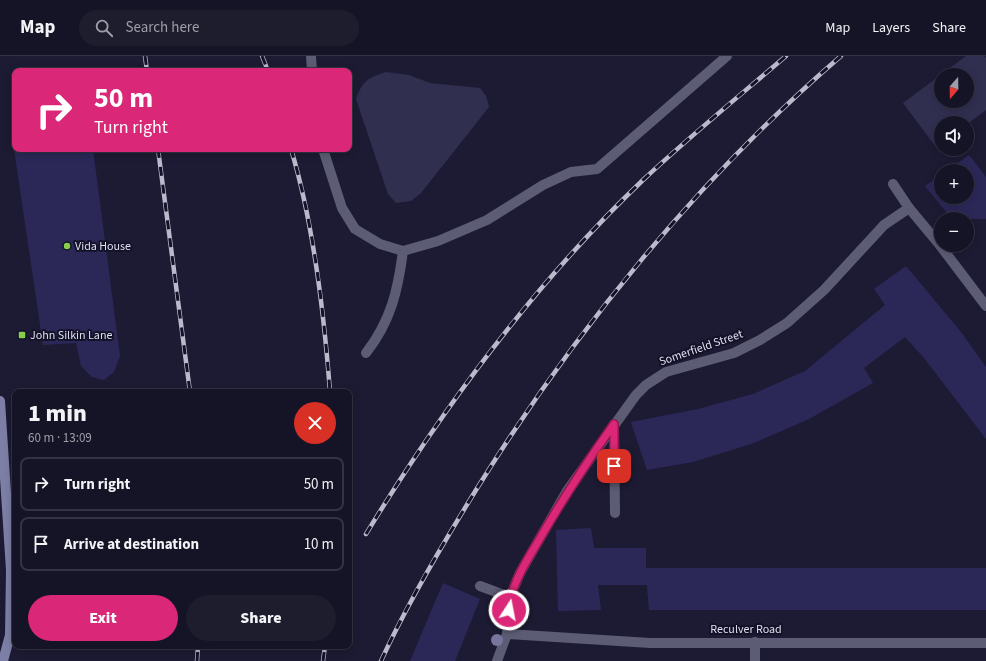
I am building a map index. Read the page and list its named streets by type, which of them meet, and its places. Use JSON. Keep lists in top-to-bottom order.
{
  "streets": {
    "street": ["Somerfield Street", "Reculver Road"]
  },
  "crossings": [
    ["Somerfield Street", "Reculver Road"]
  ],
  "places": {
    "other": ["Vida House"],
    "transit": ["John Silkin Lane"]
  },
  "north": "bottom",
  "page": {
    "header": "Map",
    "search": "Search here",
    "nav": ["Map", "Layers", "Share"],
    "map_buttons": ["+", "−"],
    "turn": ["50 m", "Turn right"],
    "heading": ["1 min", "60 m · 13:09"],
    "list": [
      {
        "name": "Turn right",
        "value": "50 m"
      },
      {
        "name": "Arrive at destination",
        "value": "10 m"
      }
    ],
    "buttons": ["Exit", "Share"]
  }
}
